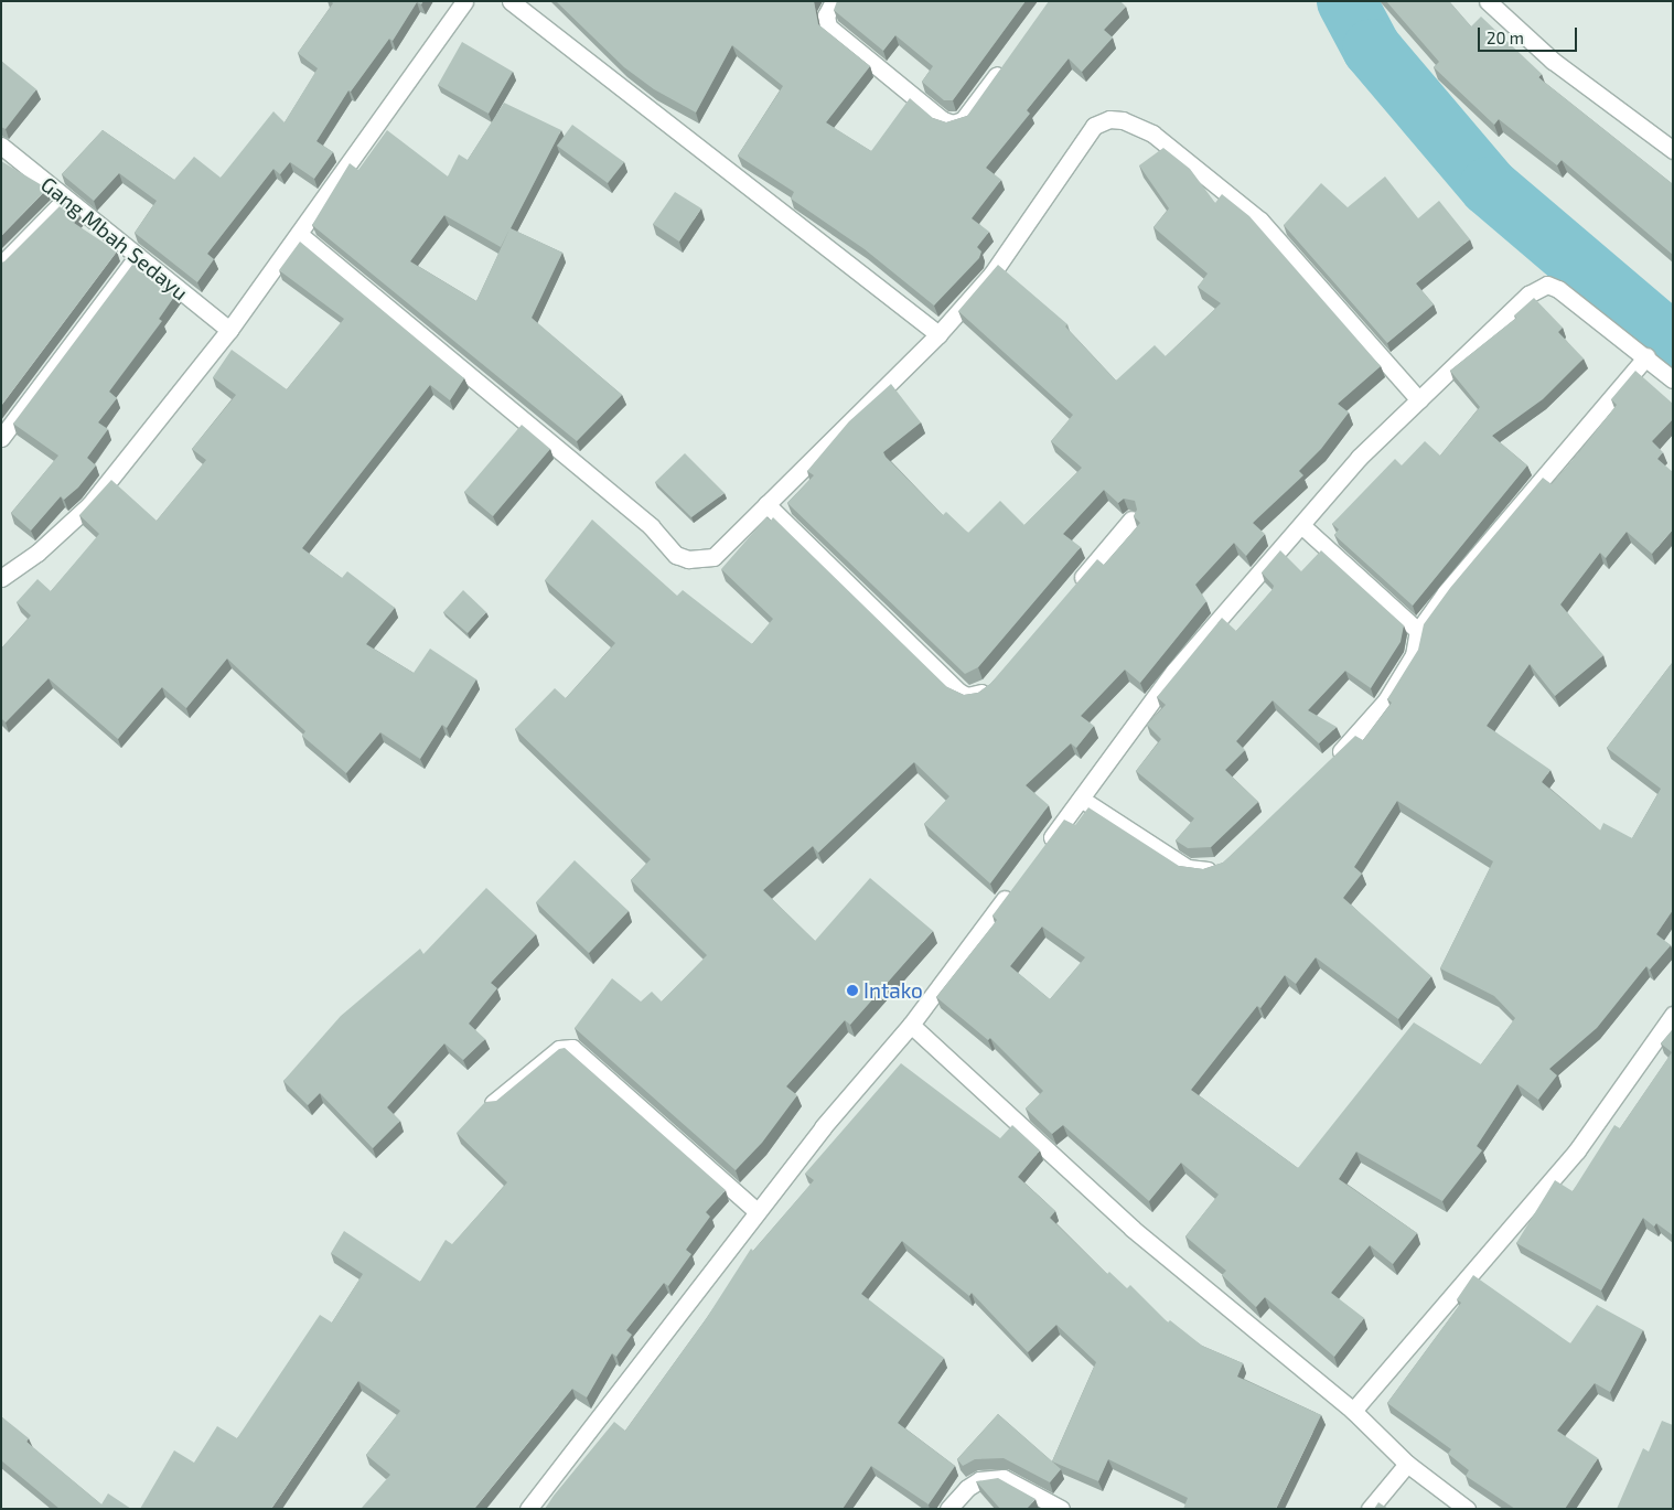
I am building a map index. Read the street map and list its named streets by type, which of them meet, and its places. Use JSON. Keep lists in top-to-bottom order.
{
  "streets": {
    "street": ["Gang Mbah Sedayu"]
  },
  "places": ["Intako"],
  "scale_bar": "20 m"
}
